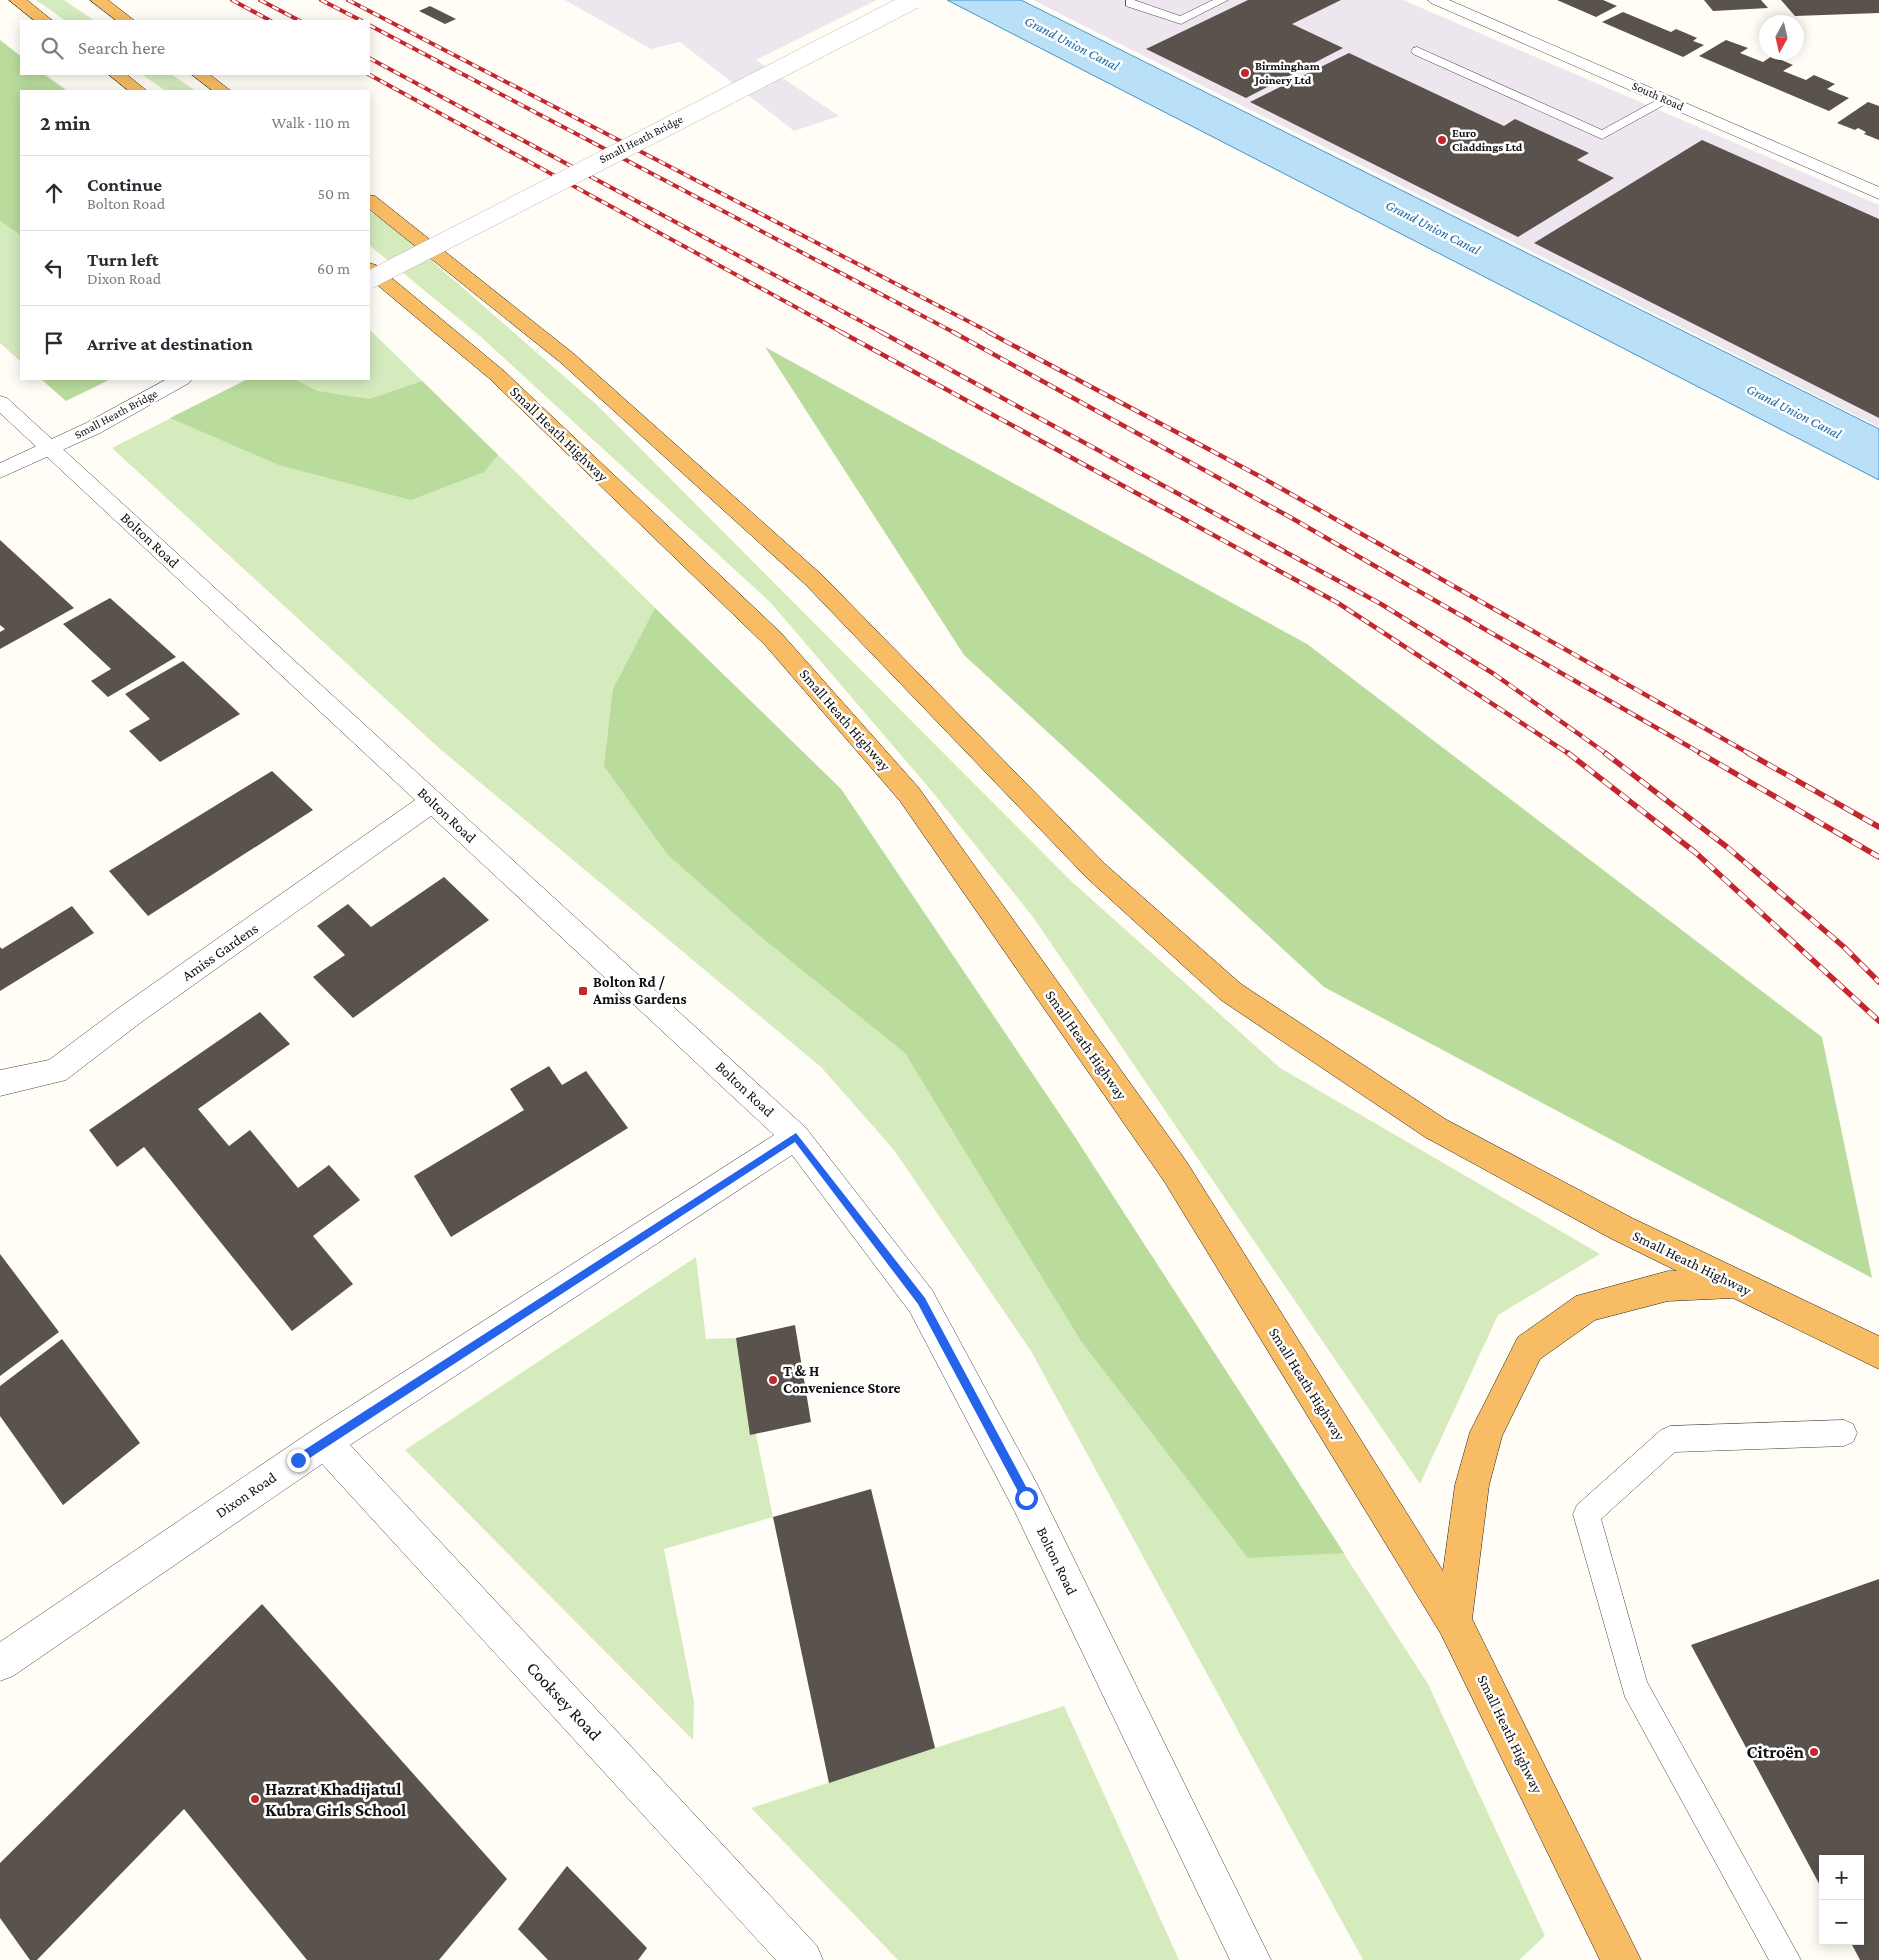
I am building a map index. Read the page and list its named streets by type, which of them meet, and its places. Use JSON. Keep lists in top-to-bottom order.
{
  "streets": {
    "highway": ["Small Heath Highway"],
    "street": [
      "South Road",
      "Small Heath Bridge",
      "Bolton Road",
      "Amiss Gardens",
      "Dixon Road",
      "Cooksey Road"
    ]
  },
  "crossings": [
    ["Small Heath Bridge", "Bolton Road"],
    ["Bolton Road", "Amiss Gardens"],
    ["Bolton Road", "Dixon Road"],
    ["Dixon Road", "Cooksey Road"]
  ],
  "water": ["Grand Union Canal"],
  "places": {
    "other": [
      "Birmingham Joinery Ltd",
      "Euro Claddings Ltd",
      "T & H Convenience Store",
      "Citroën",
      "Hazrat Khadijatul Kubra Girls School"
    ],
    "transit": ["Bolton Rd / Amiss Gardens"]
  },
  "north": "bottom",
  "page": {
    "search": "Search here",
    "heading": ["2 min", "Walk · 110 m"],
    "list": [
      ["Continue", "Bolton Road", "50 m"],
      ["Turn left", "Dixon Road", "60 m"],
      "Arrive at destination"
    ],
    "map_buttons": ["+", "−"]
  }
}
